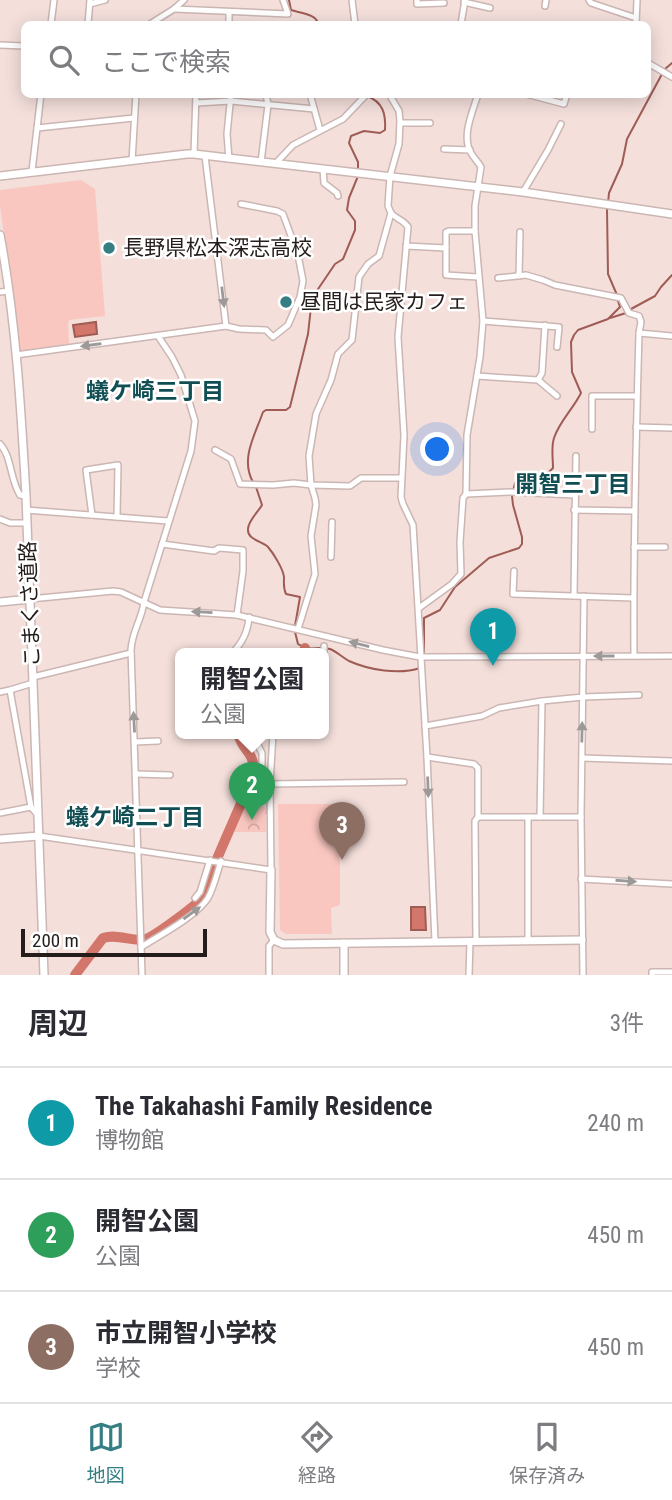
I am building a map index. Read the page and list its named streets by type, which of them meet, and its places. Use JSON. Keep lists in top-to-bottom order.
{
  "streets": {
    "street": ["こまくさ道路"]
  },
  "districts": ["蟻ケ崎三丁目", "開智三丁目", "蟻ケ崎二丁目"],
  "places": ["長野県松本深志高校", "昼間は民家カフェ"],
  "scale_bar": "200 m",
  "page": {
    "search": "ここで検索",
    "pins": ["1", "2", "3"],
    "popup": ["開智公園", "公園"],
    "scale": "200 m",
    "heading": ["周辺", "3件"],
    "list": [
      {
        "mark": "1",
        "name": "The Takahashi Family Residence",
        "note": "博物館",
        "value": "240 m"
      },
      {
        "mark": "2",
        "name": "開智公園",
        "note": "公園",
        "value": "450 m"
      },
      {
        "mark": "3",
        "name": "市立開智小学校",
        "note": "学校",
        "value": "450 m"
      }
    ],
    "nav": ["地図", "経路", "保存済み"]
  }
}
